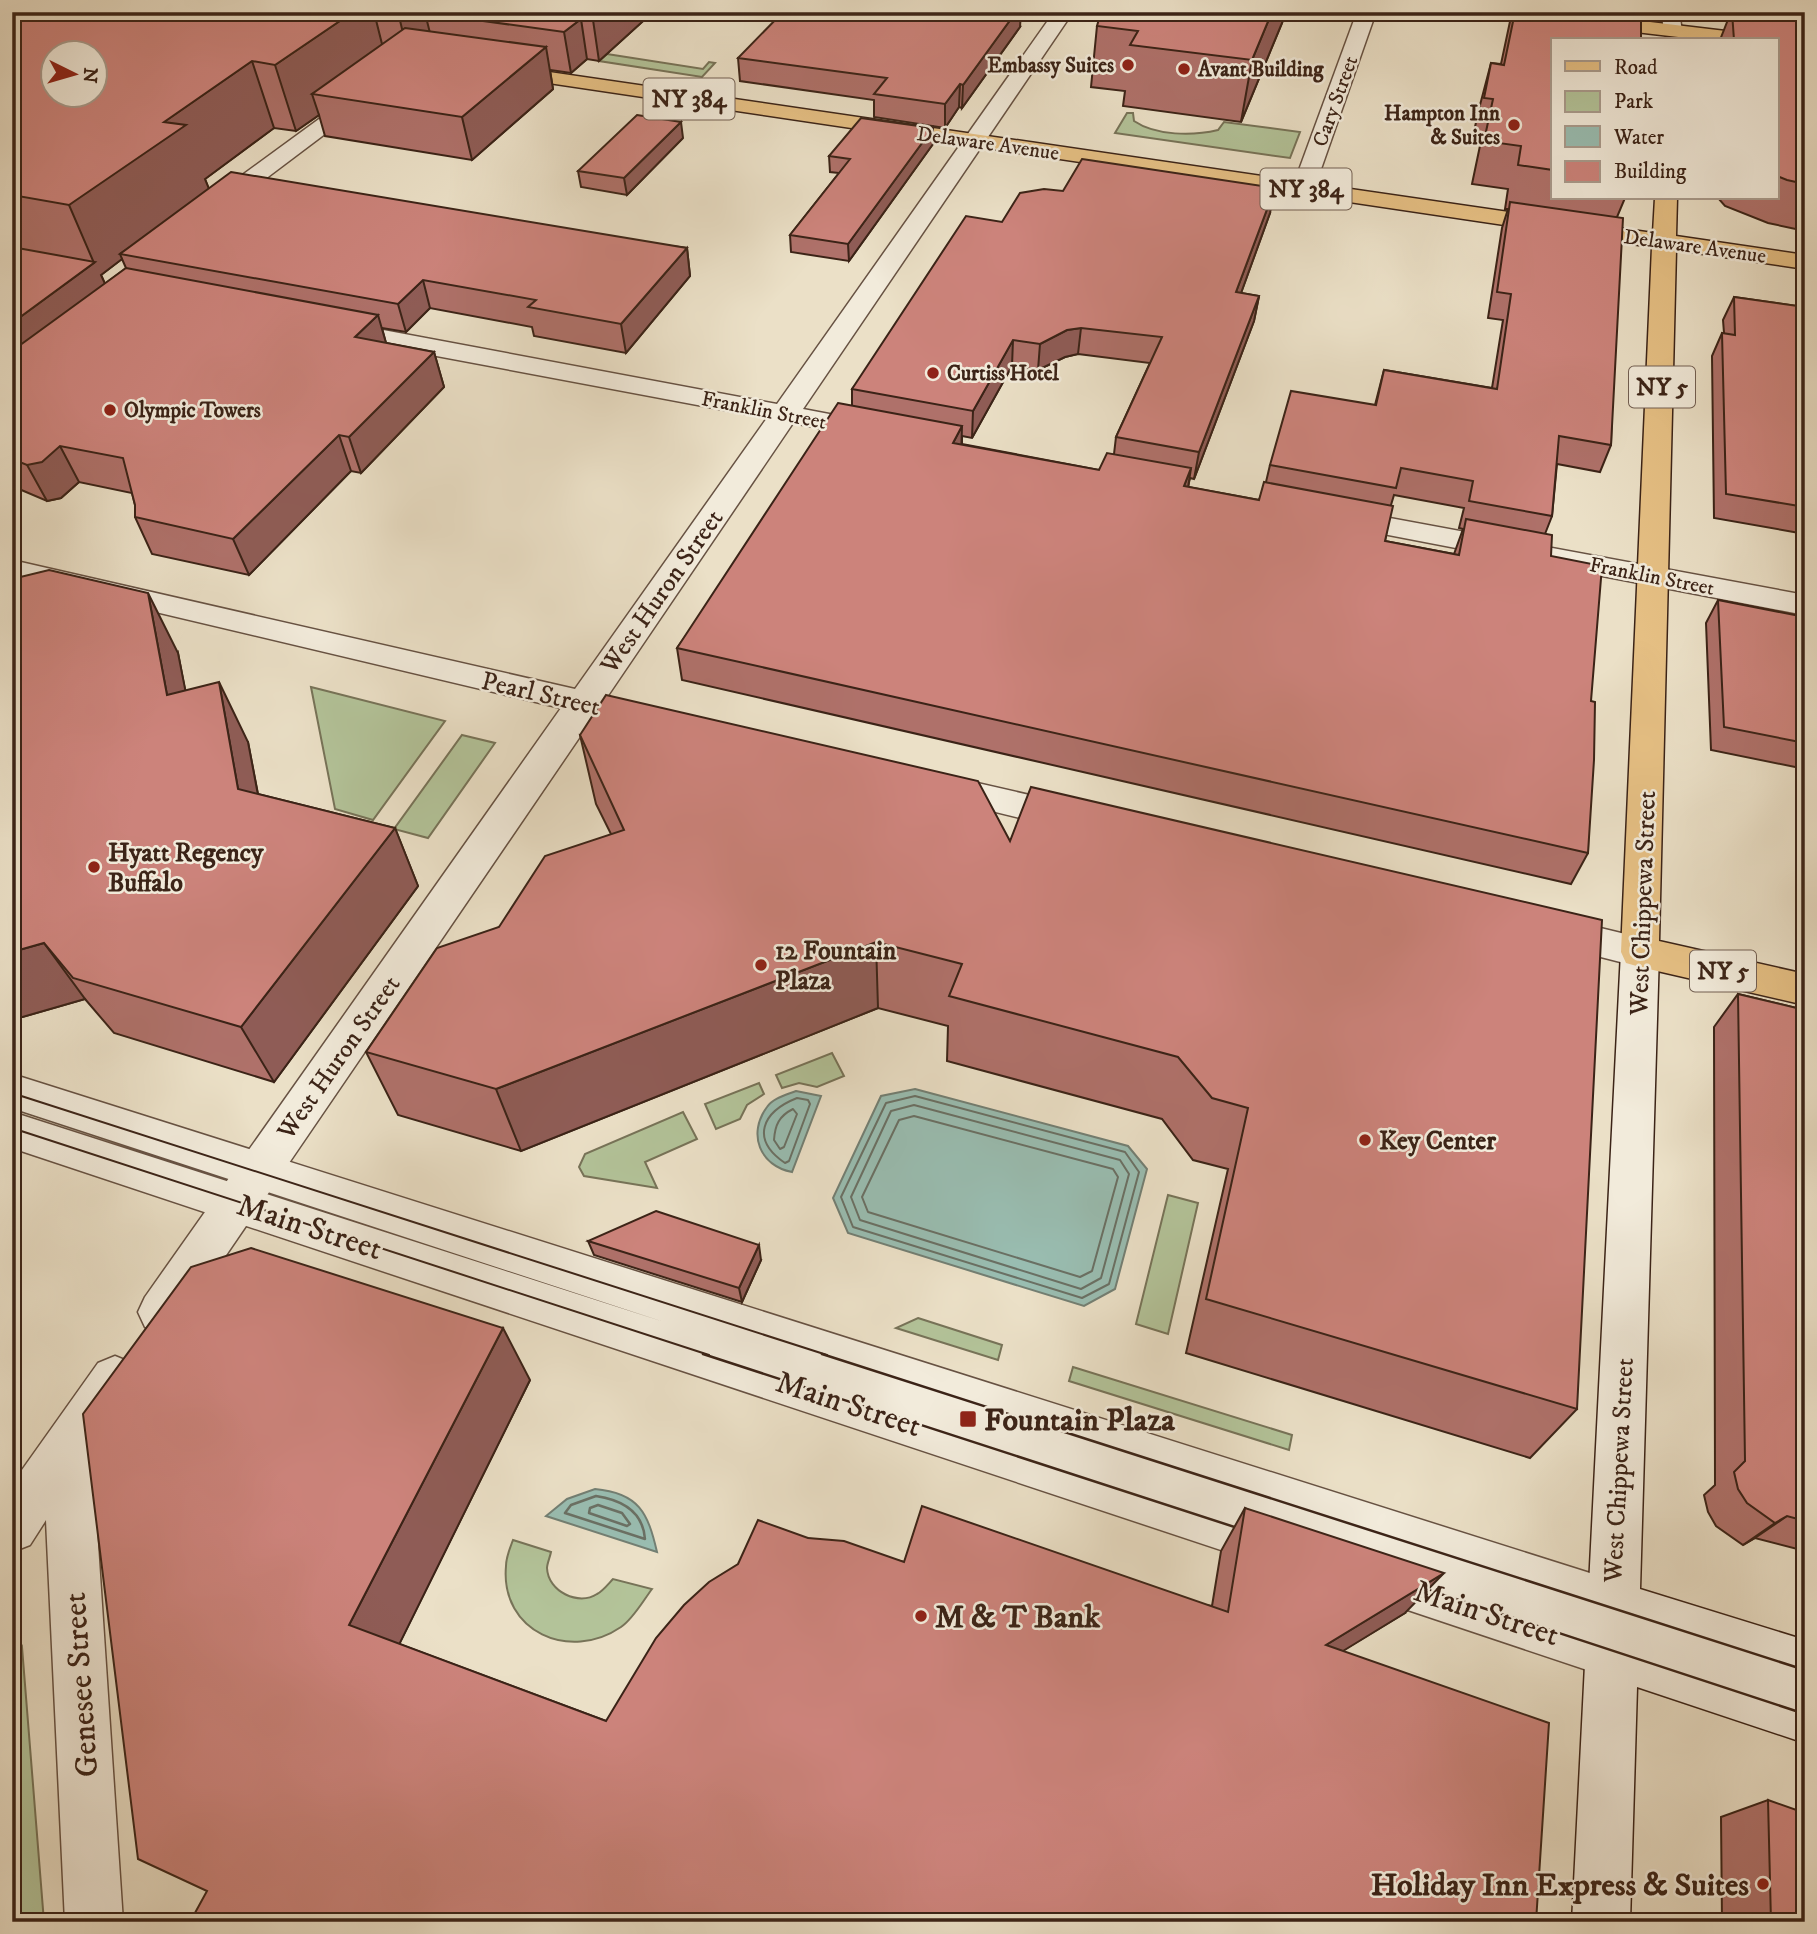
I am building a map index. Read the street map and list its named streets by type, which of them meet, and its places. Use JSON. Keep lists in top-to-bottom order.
{
  "streets": {
    "main road": [
      "NY 384",
      "Delaware Avenue",
      "NY 5",
      "West Chippewa Street"
    ],
    "street": [
      "Cary Street",
      "Franklin Street",
      "West Huron Street",
      "Pearl Street",
      "Main Street",
      "Genesee Street"
    ]
  },
  "crossings": [
    ["Cary Street", "Delaware Avenue"],
    ["Delaware Avenue", "West Huron Street"],
    ["Delaware Avenue", "West Chippewa Street"],
    ["NY 5", "West Chippewa Street"],
    ["Franklin Street", "West Huron Street"],
    ["Franklin Street", "West Chippewa Street"],
    ["West Huron Street", "Pearl Street"],
    ["West Huron Street", "Main Street"],
    ["West Huron Street", "Genesee Street"],
    ["West Chippewa Street", "Main Street"]
  ],
  "places": {
    "other": [
      "Embassy Suites",
      "Avant Building",
      "Hampton Inn & Suites",
      "Curtiss Hotel",
      "Olympic Towers",
      "Hyatt Regency Buffalo",
      "12 Fountain Plaza",
      "Key Center",
      "M & T Bank",
      "Holiday Inn Express & Suites"
    ],
    "transit": ["Fountain Plaza"]
  },
  "legend": [
    "Road",
    "Park",
    "Water",
    "Building"
  ],
  "north": "right"
}
